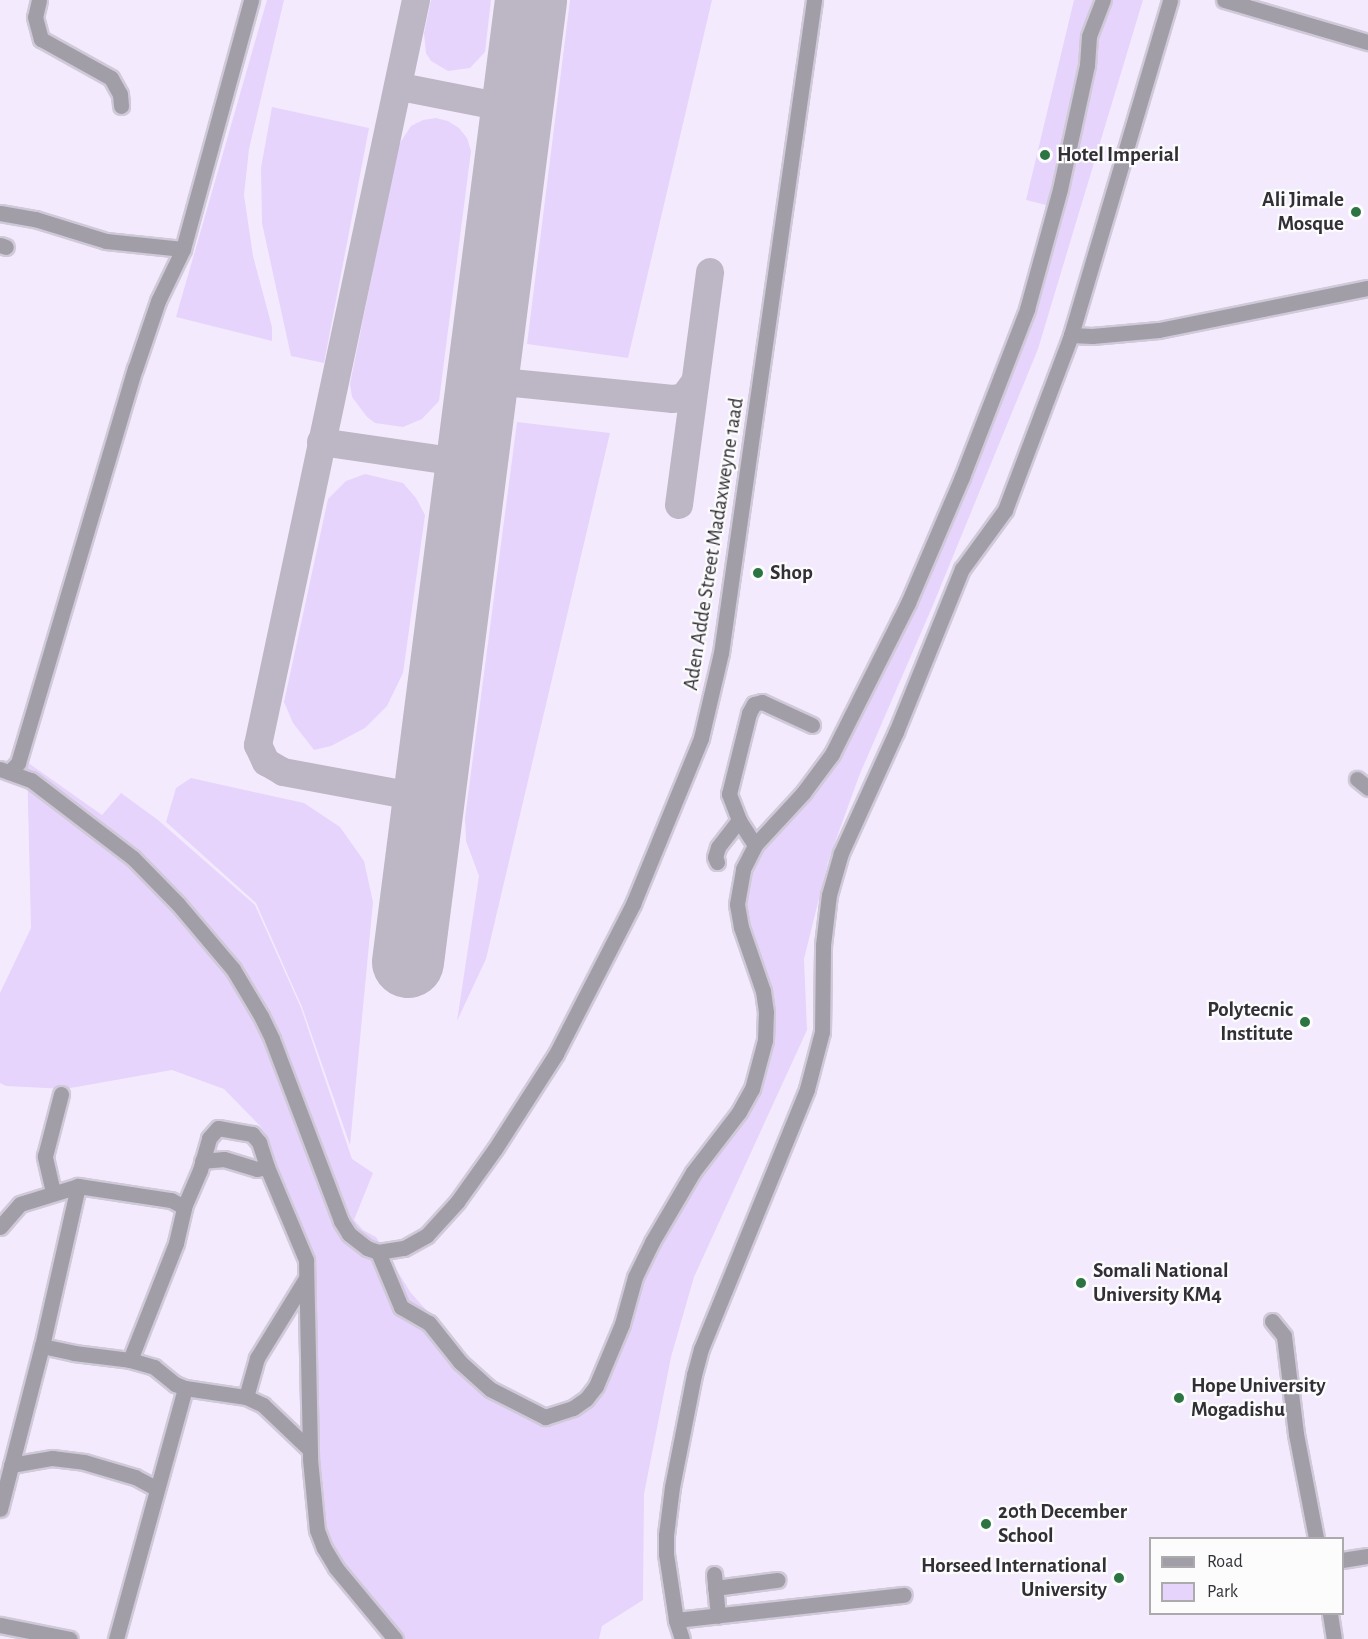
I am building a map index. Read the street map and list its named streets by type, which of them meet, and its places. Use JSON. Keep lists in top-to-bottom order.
{
  "streets": {
    "street": ["Aden Adde Street Madaxweyne 1aad"]
  },
  "places": [
    "Hotel Imperial",
    "Ali Jimale Mosque",
    "Shop",
    "Polytecnic Institute",
    "Somali National University KM4",
    "Hope University Mogadishu",
    "20th December School",
    "Horseed International University"
  ],
  "legend": ["Road", "Park"]
}
